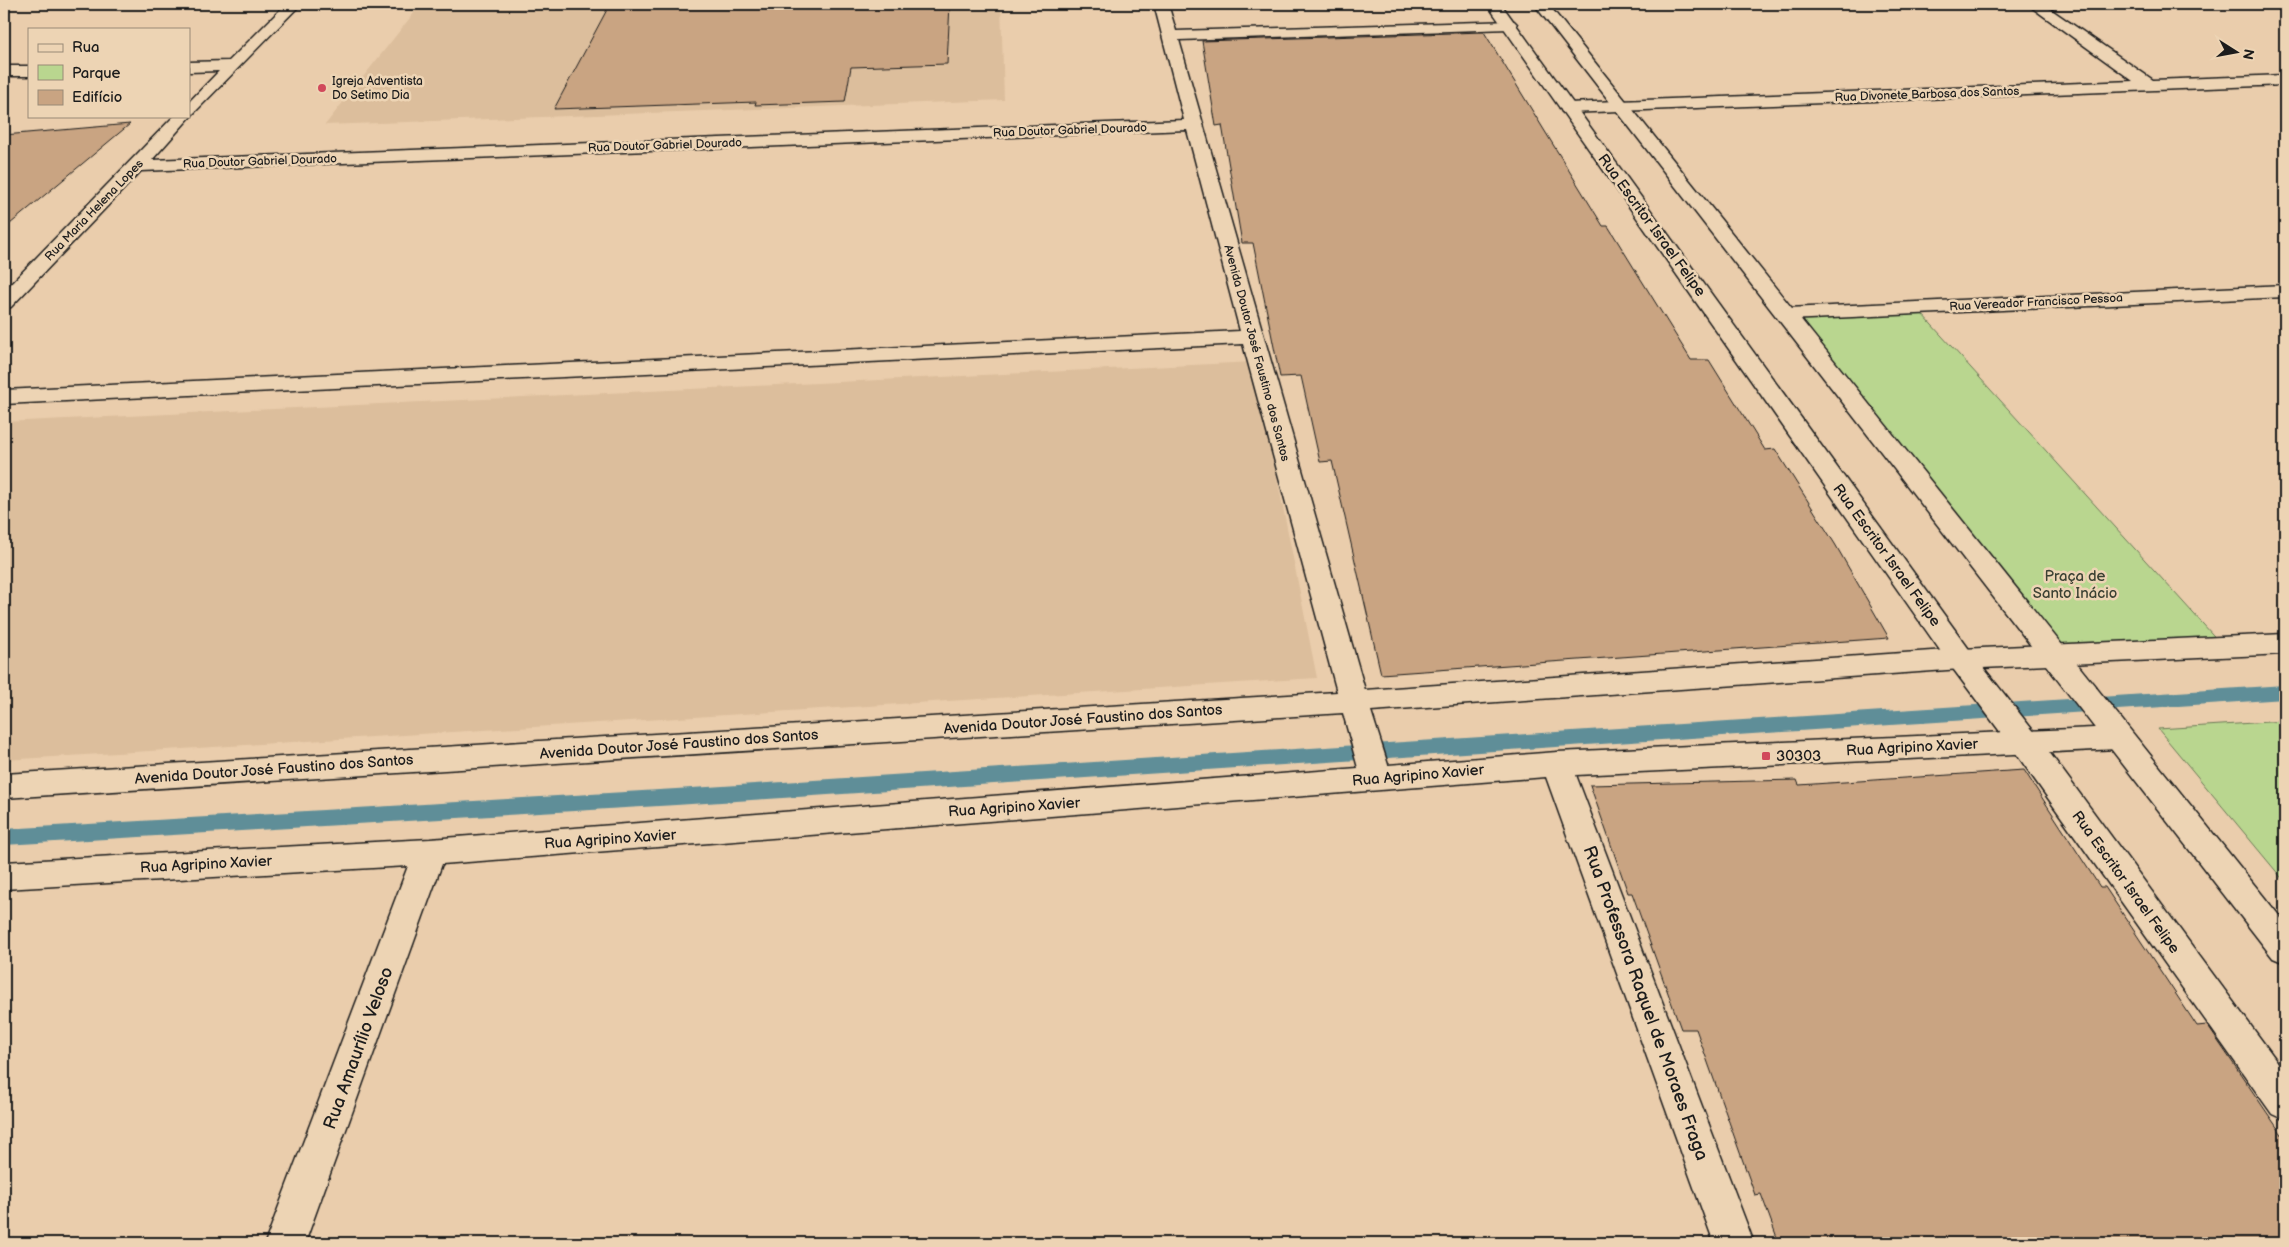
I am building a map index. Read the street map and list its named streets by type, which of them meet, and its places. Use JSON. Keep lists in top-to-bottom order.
{
  "streets": {
    "street": [
      "Rua Divonete Barbosa dos Santos",
      "Rua Doutor Gabriel Dourado",
      "Rua Maria Helena Lopes",
      "Rua Escritor Israel Felipe",
      "Rua Vereador Francisco Pessoa",
      "Avenida Doutor José Faustino dos Santos",
      "Rua Agripino Xavier",
      "Rua Professora Raquel de Moraes Fraga",
      "Rua Amaurílio Veloso"
    ]
  },
  "crossings": [
    ["Rua Divonete Barbosa dos Santos", "Rua Escritor Israel Felipe"],
    ["Rua Doutor Gabriel Dourado", "Rua Maria Helena Lopes"],
    ["Rua Doutor Gabriel Dourado", "Avenida Doutor José Faustino dos Santos"],
    ["Rua Escritor Israel Felipe", "Rua Agripino Xavier"],
    ["Avenida Doutor José Faustino dos Santos", "Rua Agripino Xavier"],
    ["Rua Agripino Xavier", "Rua Professora Raquel de Moraes Fraga"],
    ["Rua Agripino Xavier", "Rua Amaurílio Veloso"]
  ],
  "parks": ["Praça de Santo Inácio"],
  "places": {
    "other": ["Igreja Adventista Do Setimo Dia"],
    "transit": ["30303"]
  },
  "legend": ["Rua", "Parque", "Edifício"],
  "north": "right"
}
